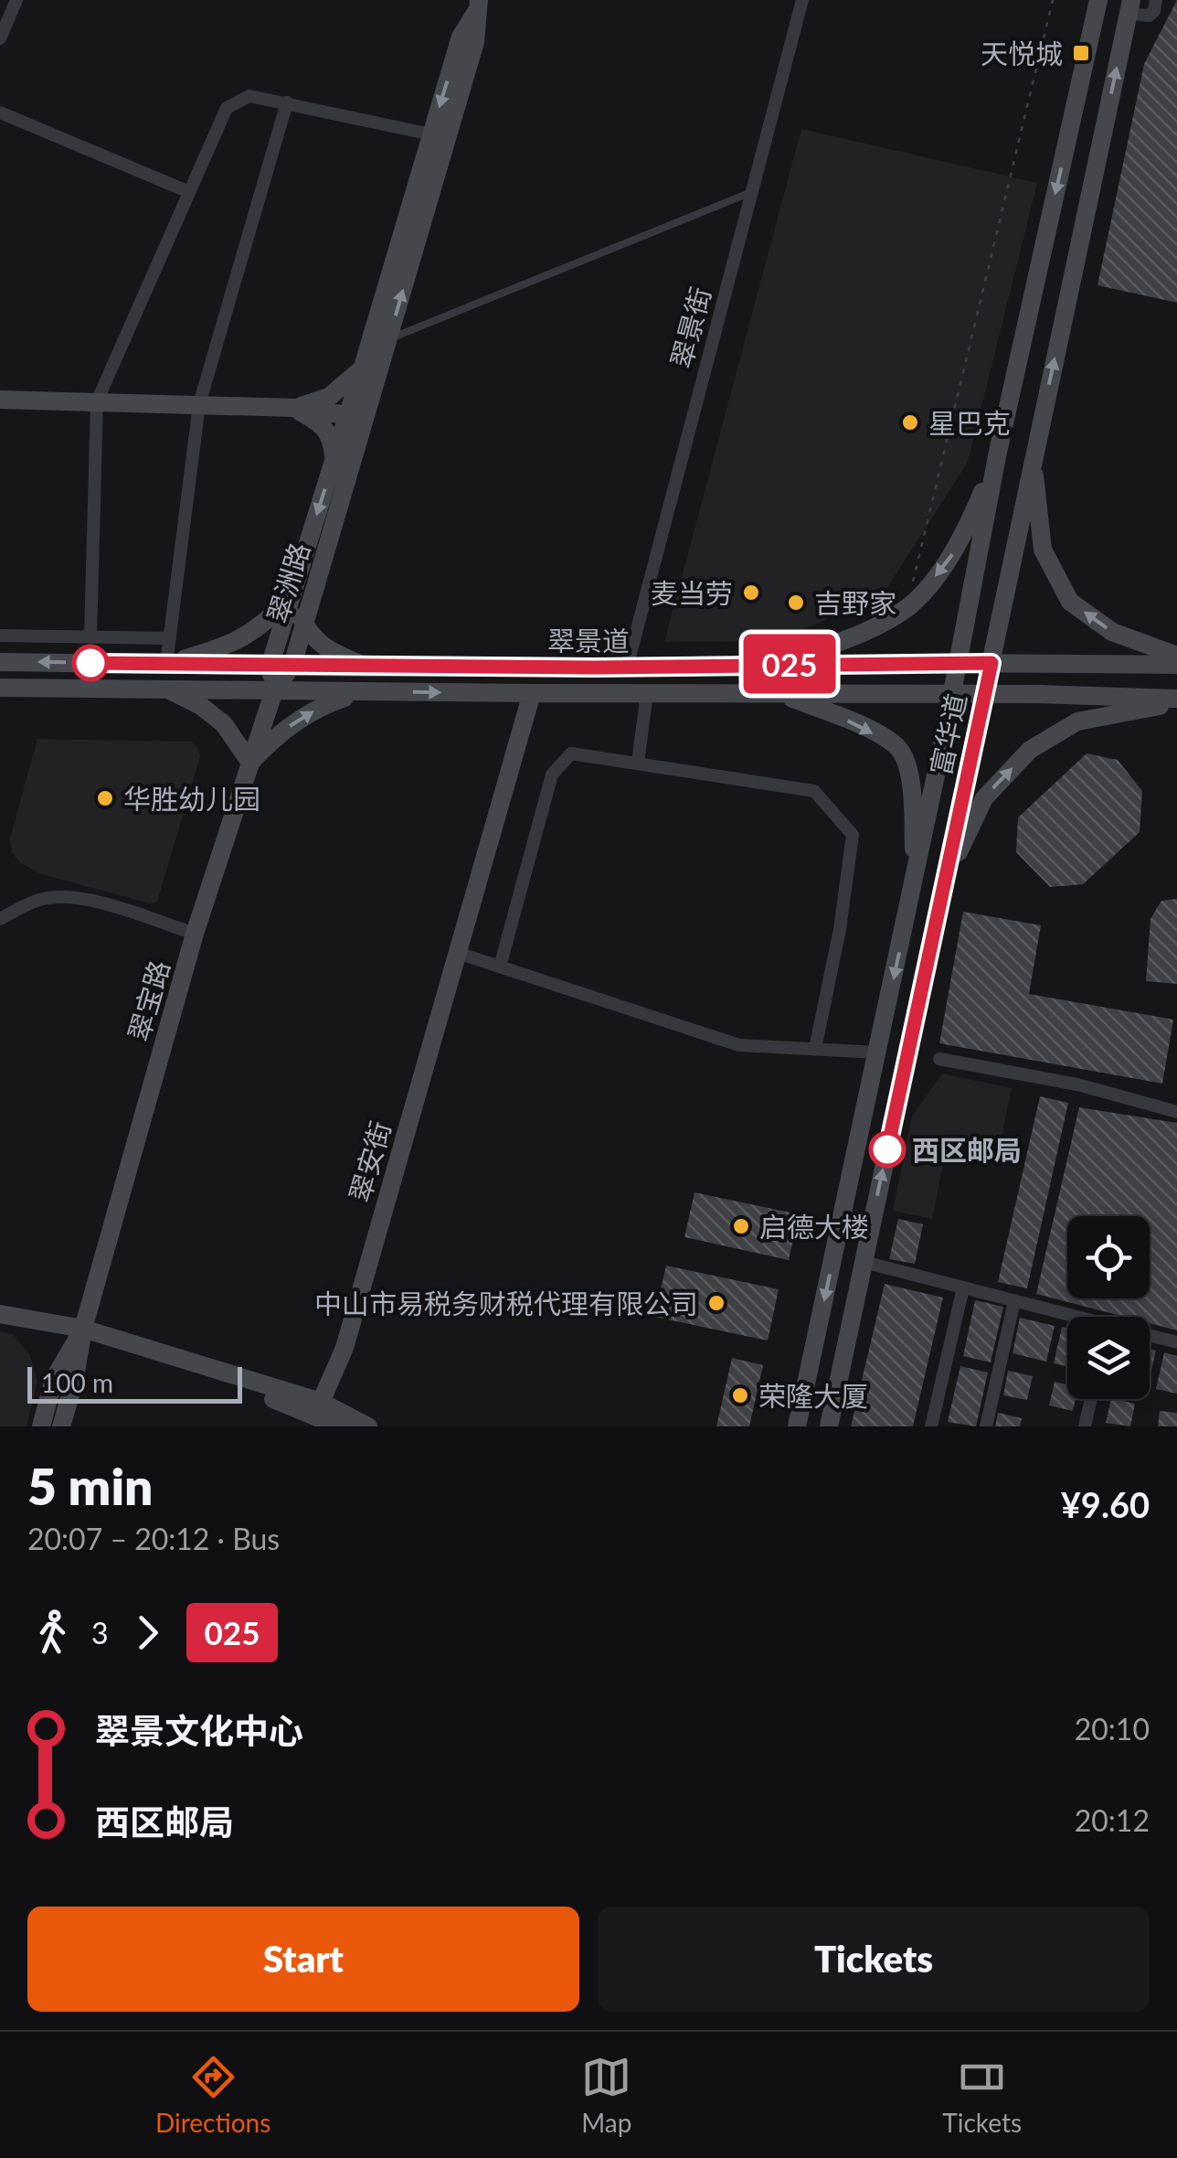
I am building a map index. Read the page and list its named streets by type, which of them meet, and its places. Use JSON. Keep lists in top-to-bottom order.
{
  "streets": {
    "main road": [
      "翠洲路",
      "翠景道",
      "富华道",
      "翠宝路",
      "翠安街"
    ],
    "street": ["翠景街"]
  },
  "crossings": [
    ["翠景街", "翠景道"],
    ["翠洲路", "翠景道"],
    ["翠洲路", "翠宝路"],
    ["翠景道", "富华道"],
    ["翠景道", "翠宝路"],
    ["翠景道", "翠安街"]
  ],
  "places": {
    "transit": ["天悦城"],
    "other": [
      "星巴克",
      "麦当劳",
      "吉野家",
      "华胜幼儿园",
      "西区邮局",
      "启德大楼",
      "中山市易税务财税代理有限公司",
      "荣隆大厦"
    ]
  },
  "lines": ["bus line 025"],
  "scale_bar": "100 m",
  "page": {
    "on_map": "025",
    "scale": "100 m",
    "heading": ["5 min", "20:07 – 20:12 · Bus", "¥9.60"],
    "legs": ["3", "025"],
    "list": [
      {
        "name": "翠景文化中心",
        "value": "20:10"
      },
      {
        "name": "西区邮局",
        "value": "20:12"
      }
    ],
    "buttons": ["Start", "Tickets"],
    "tabs": ["Directions", "Map", "Tickets"]
  }
}
